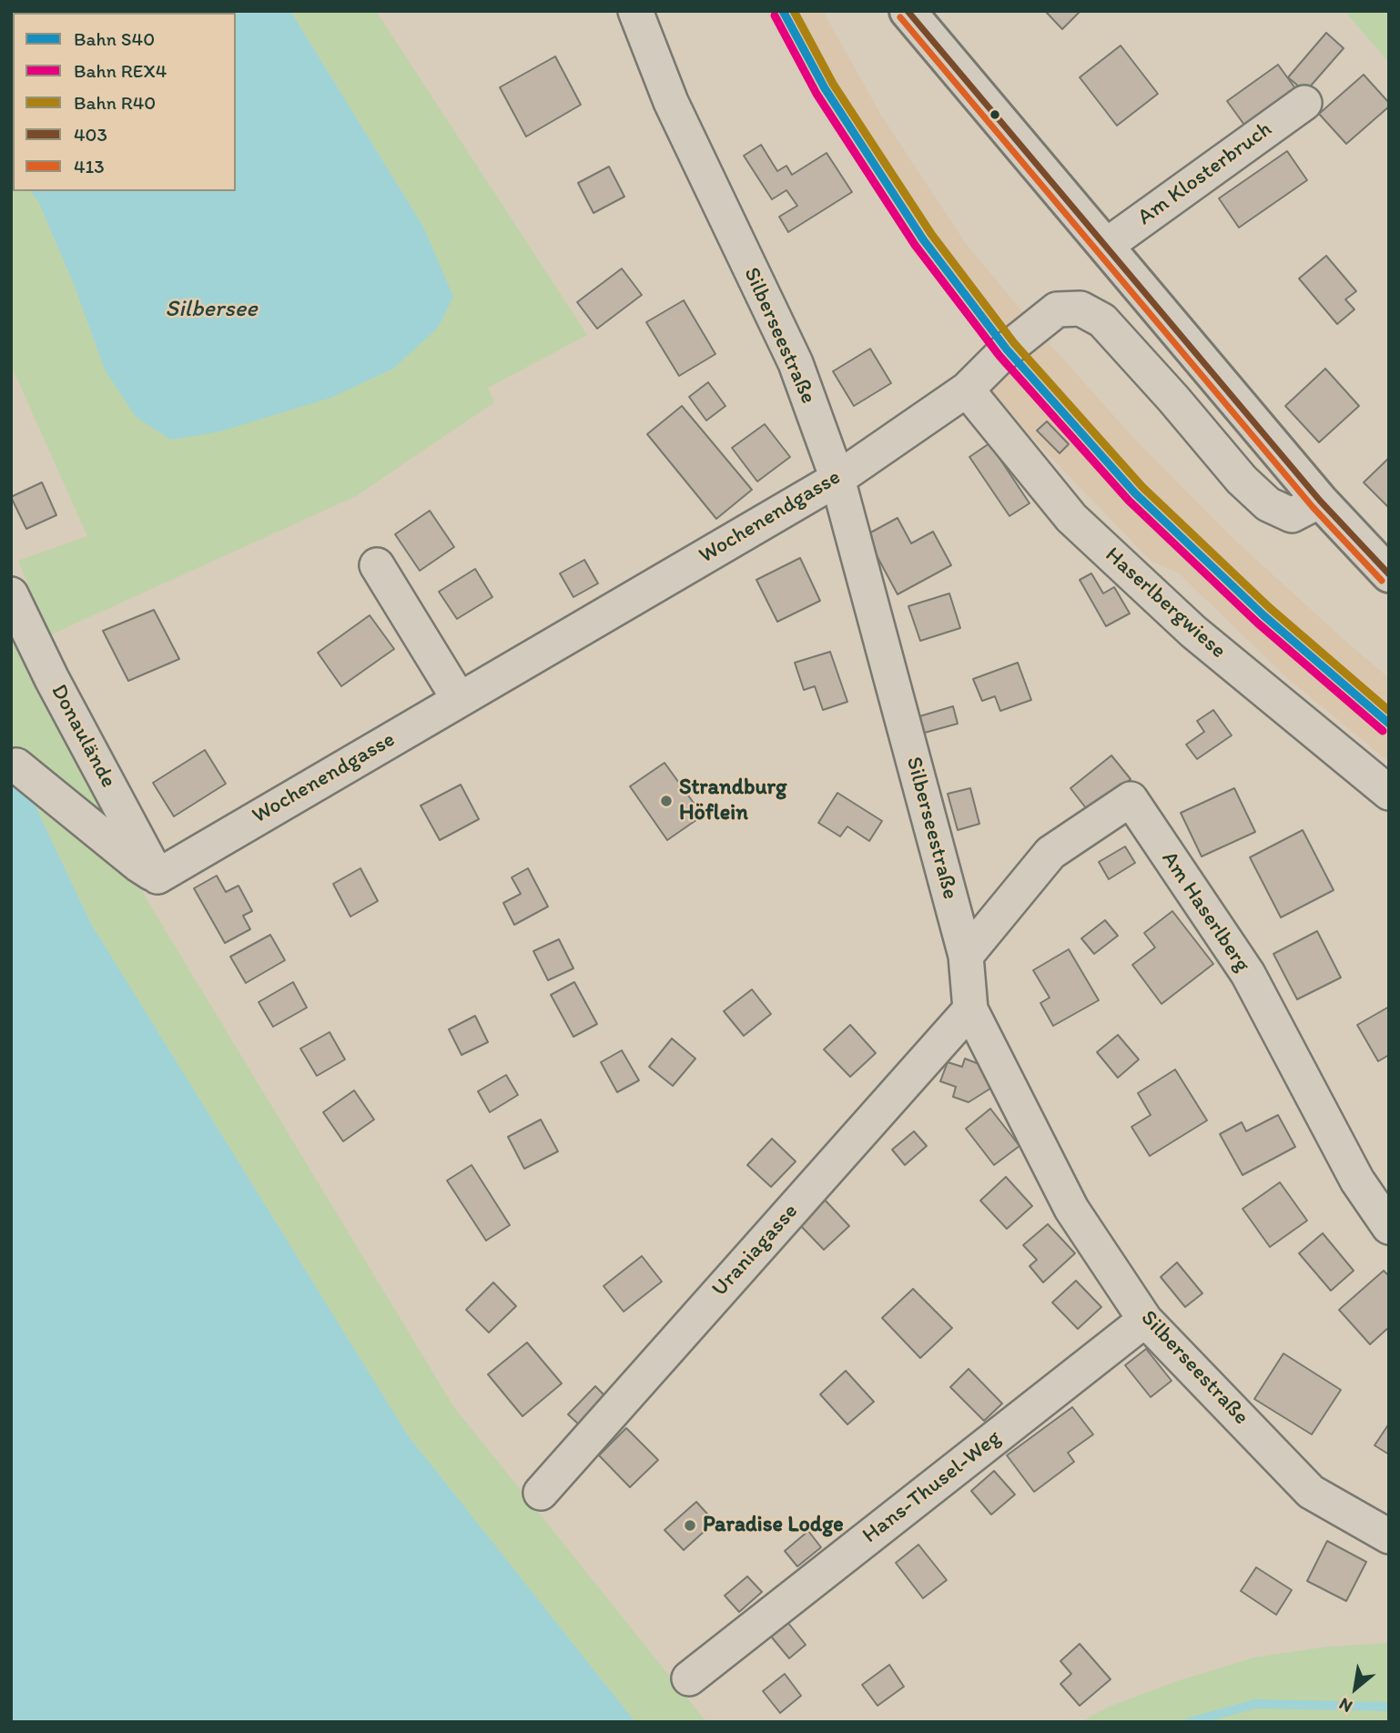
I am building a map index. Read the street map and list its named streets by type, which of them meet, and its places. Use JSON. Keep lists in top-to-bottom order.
{
  "streets": {
    "street": [
      "Am Klosterbruch",
      "Silberseestraße",
      "Wochenendgasse",
      "Haserlbergwiese",
      "Donaulände",
      "Am Haserlberg",
      "Uraniagasse",
      "Hans-Thusel-Weg"
    ]
  },
  "crossings": [
    ["Silberseestraße", "Wochenendgasse"],
    ["Silberseestraße", "Am Haserlberg"],
    ["Silberseestraße", "Uraniagasse"],
    ["Silberseestraße", "Hans-Thusel-Weg"],
    ["Wochenendgasse", "Haserlbergwiese"],
    ["Wochenendgasse", "Donaulände"]
  ],
  "water": ["Silbersee"],
  "places": ["Strandburg Höflein", "Paradise Lodge"],
  "lines": [
    "rail line S40",
    "rail line R40",
    "transit line 403",
    "rail line REX4",
    "transit line 413"
  ],
  "legend": [
    "Bahn S40",
    "Bahn REX4",
    "Bahn R40",
    "403",
    "413"
  ],
  "north": "bottom left"
}
